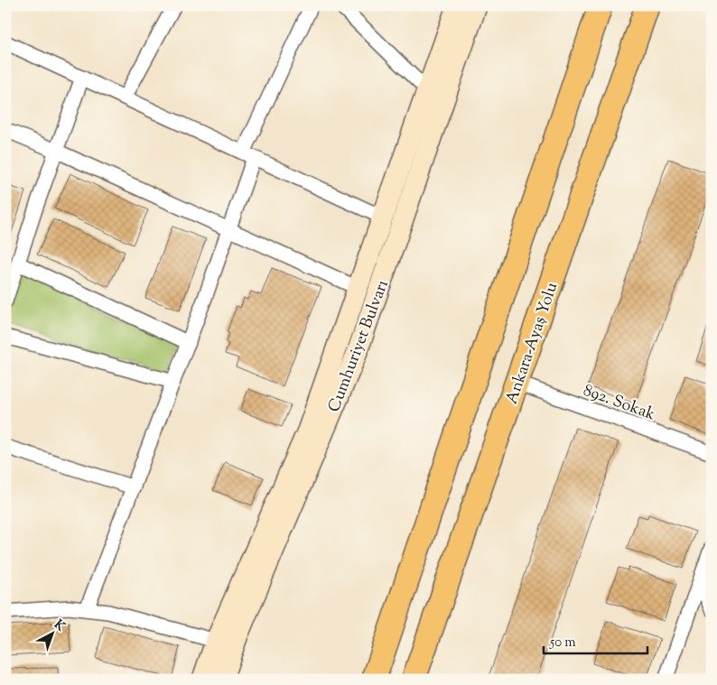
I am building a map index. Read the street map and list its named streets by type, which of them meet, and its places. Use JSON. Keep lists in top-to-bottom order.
{
  "streets": {
    "highway": ["Ankara-Ayaş Yolu"],
    "main road": ["Cumhuriyet Bulvarı"],
    "street": ["892. Sokak"]
  },
  "crossings": [
    ["Ankara-Ayaş Yolu", "892. Sokak"]
  ],
  "scale_bar": "50 m",
  "north": "top right"
}
